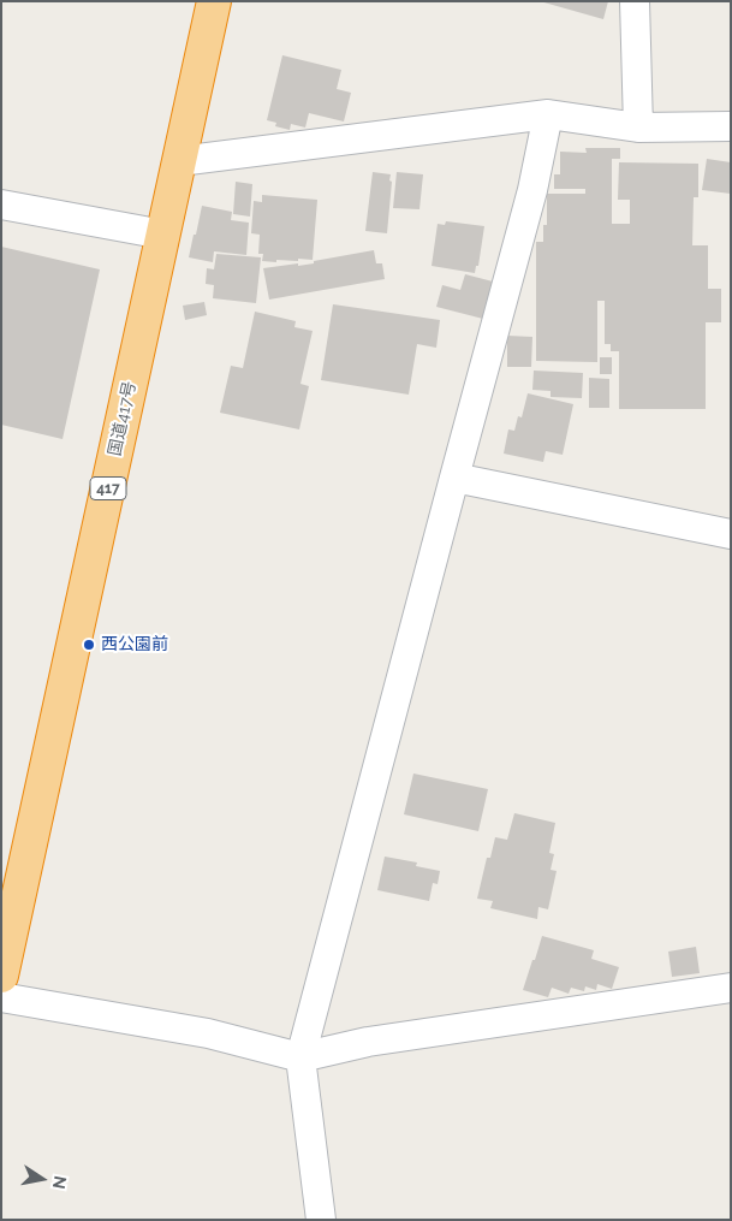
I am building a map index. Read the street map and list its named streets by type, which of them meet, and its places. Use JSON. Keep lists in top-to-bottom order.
{
  "streets": {
    "highway": ["国道417号", "417"]
  },
  "places": ["西公園前"],
  "north": "right"
}
